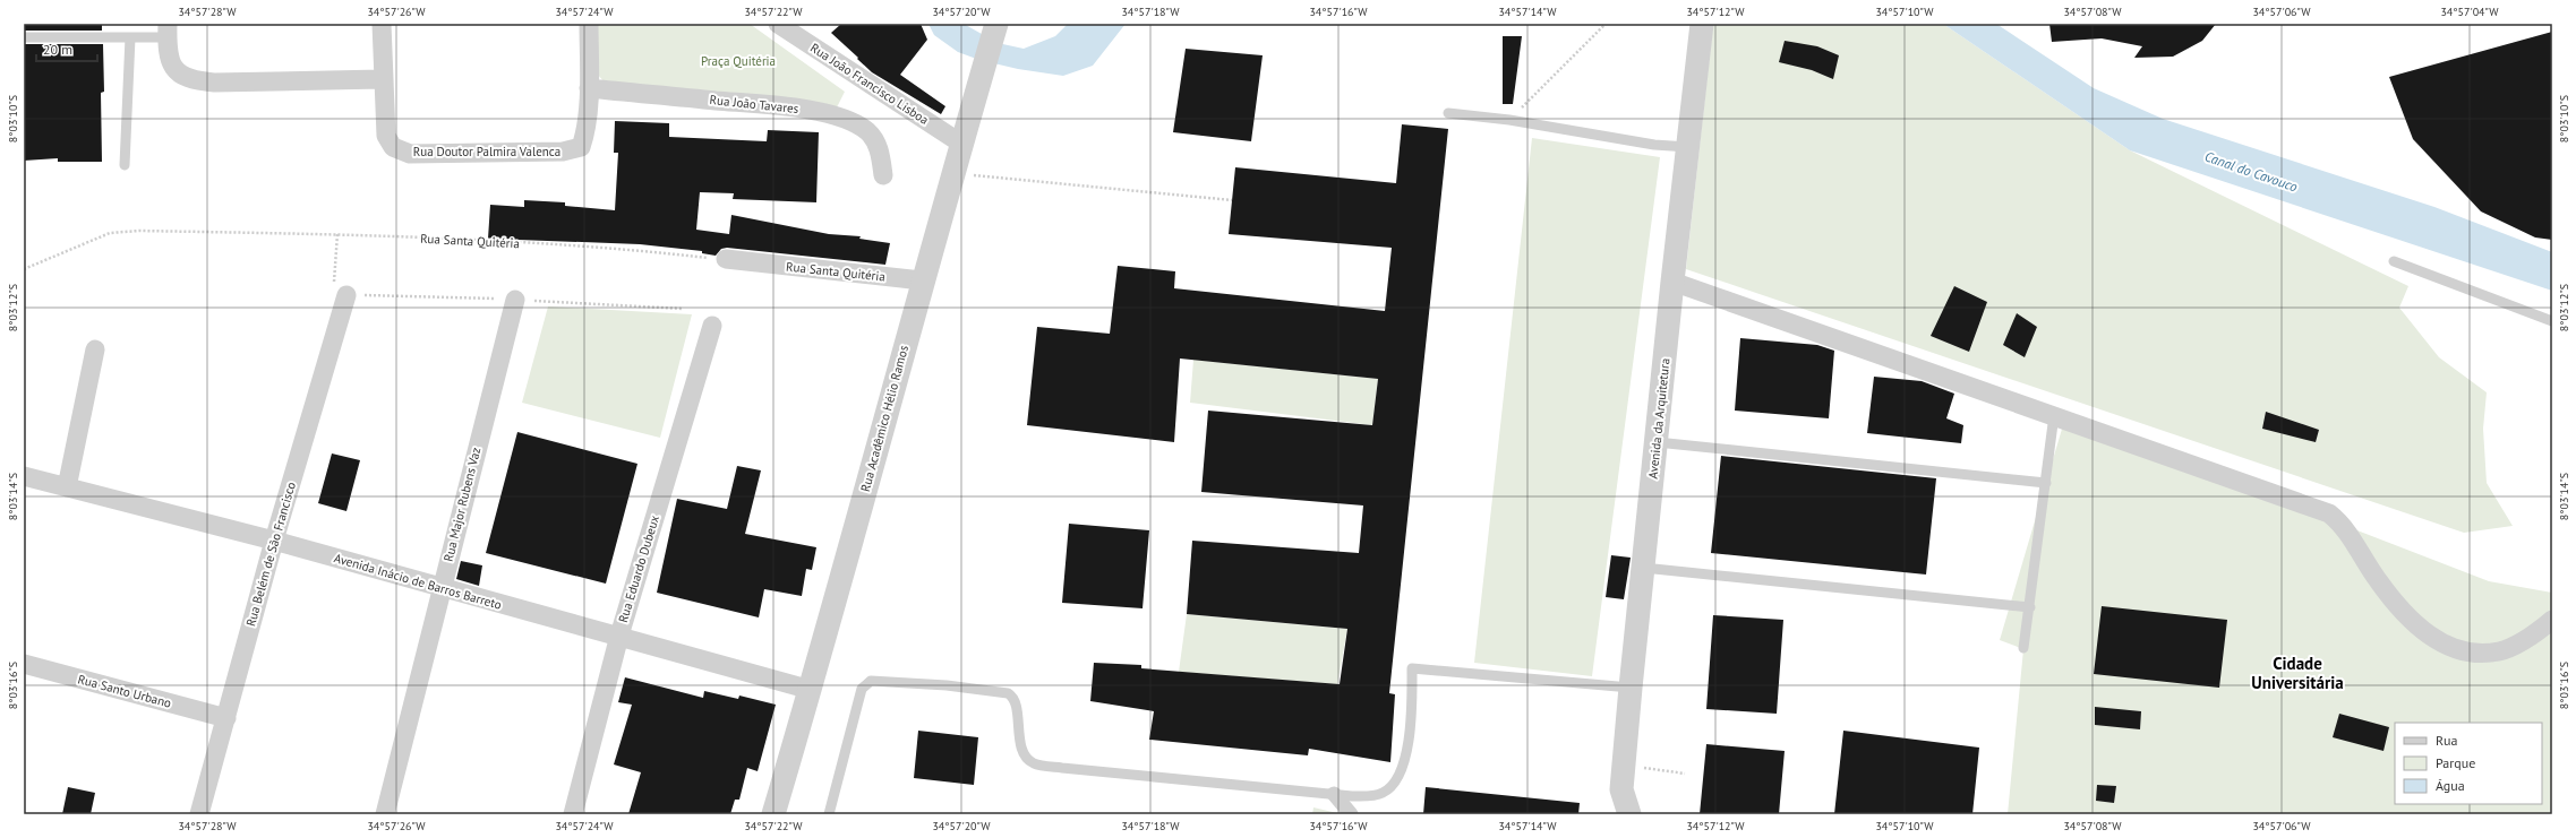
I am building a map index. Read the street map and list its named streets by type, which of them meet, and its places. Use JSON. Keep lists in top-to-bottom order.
{
  "streets": {
    "street": [
      "Rua João Francisco Lisboa",
      "Rua João Tavares",
      "Rua Doutor Palmira Valenca",
      "Rua Santa Quitéria",
      "Rua Acadêmico Hélio Ramos",
      "Avenida da Arquitetura",
      "Rua Major Rubens Vaz",
      "Rua Belém de São Francisco",
      "Rua Eduardo Dubeux",
      "Avenida Inácio de Barros Barreto",
      "Rua Santo Urbano"
    ]
  },
  "crossings": [
    ["Rua João Francisco Lisboa", "Rua Acadêmico Hélio Ramos"],
    ["Rua João Tavares", "Rua Doutor Palmira Valenca"],
    ["Rua Santa Quitéria", "Rua Acadêmico Hélio Ramos"],
    ["Rua Acadêmico Hélio Ramos", "Avenida Inácio de Barros Barreto"],
    ["Rua Major Rubens Vaz", "Avenida Inácio de Barros Barreto"],
    ["Rua Belém de São Francisco", "Avenida Inácio de Barros Barreto"],
    ["Rua Belém de São Francisco", "Rua Santo Urbano"],
    ["Rua Eduardo Dubeux", "Avenida Inácio de Barros Barreto"]
  ],
  "districts": ["Cidade Universitária"],
  "water": ["Canal do Cavouco"],
  "parks": ["Praça Quitéria"],
  "legend": ["Rua", "Parque", "Água"],
  "scale_bar": "20 m",
  "coordinates": [
    "34°57'28\"W",
    "34°57'26\"W",
    "34°57'24\"W",
    "34°57'22\"W",
    "34°57'20\"W",
    "34°57'18\"W",
    "34°57'16\"W",
    "34°57'14\"W",
    "34°57'12\"W",
    "34°57'10\"W",
    "34°57'08\"W",
    "34°57'06\"W",
    "34°57'04\"W",
    "8°03'10\"S",
    "8°03'12\"S",
    "8°03'14\"S",
    "8°03'16\"S"
  ]
}
